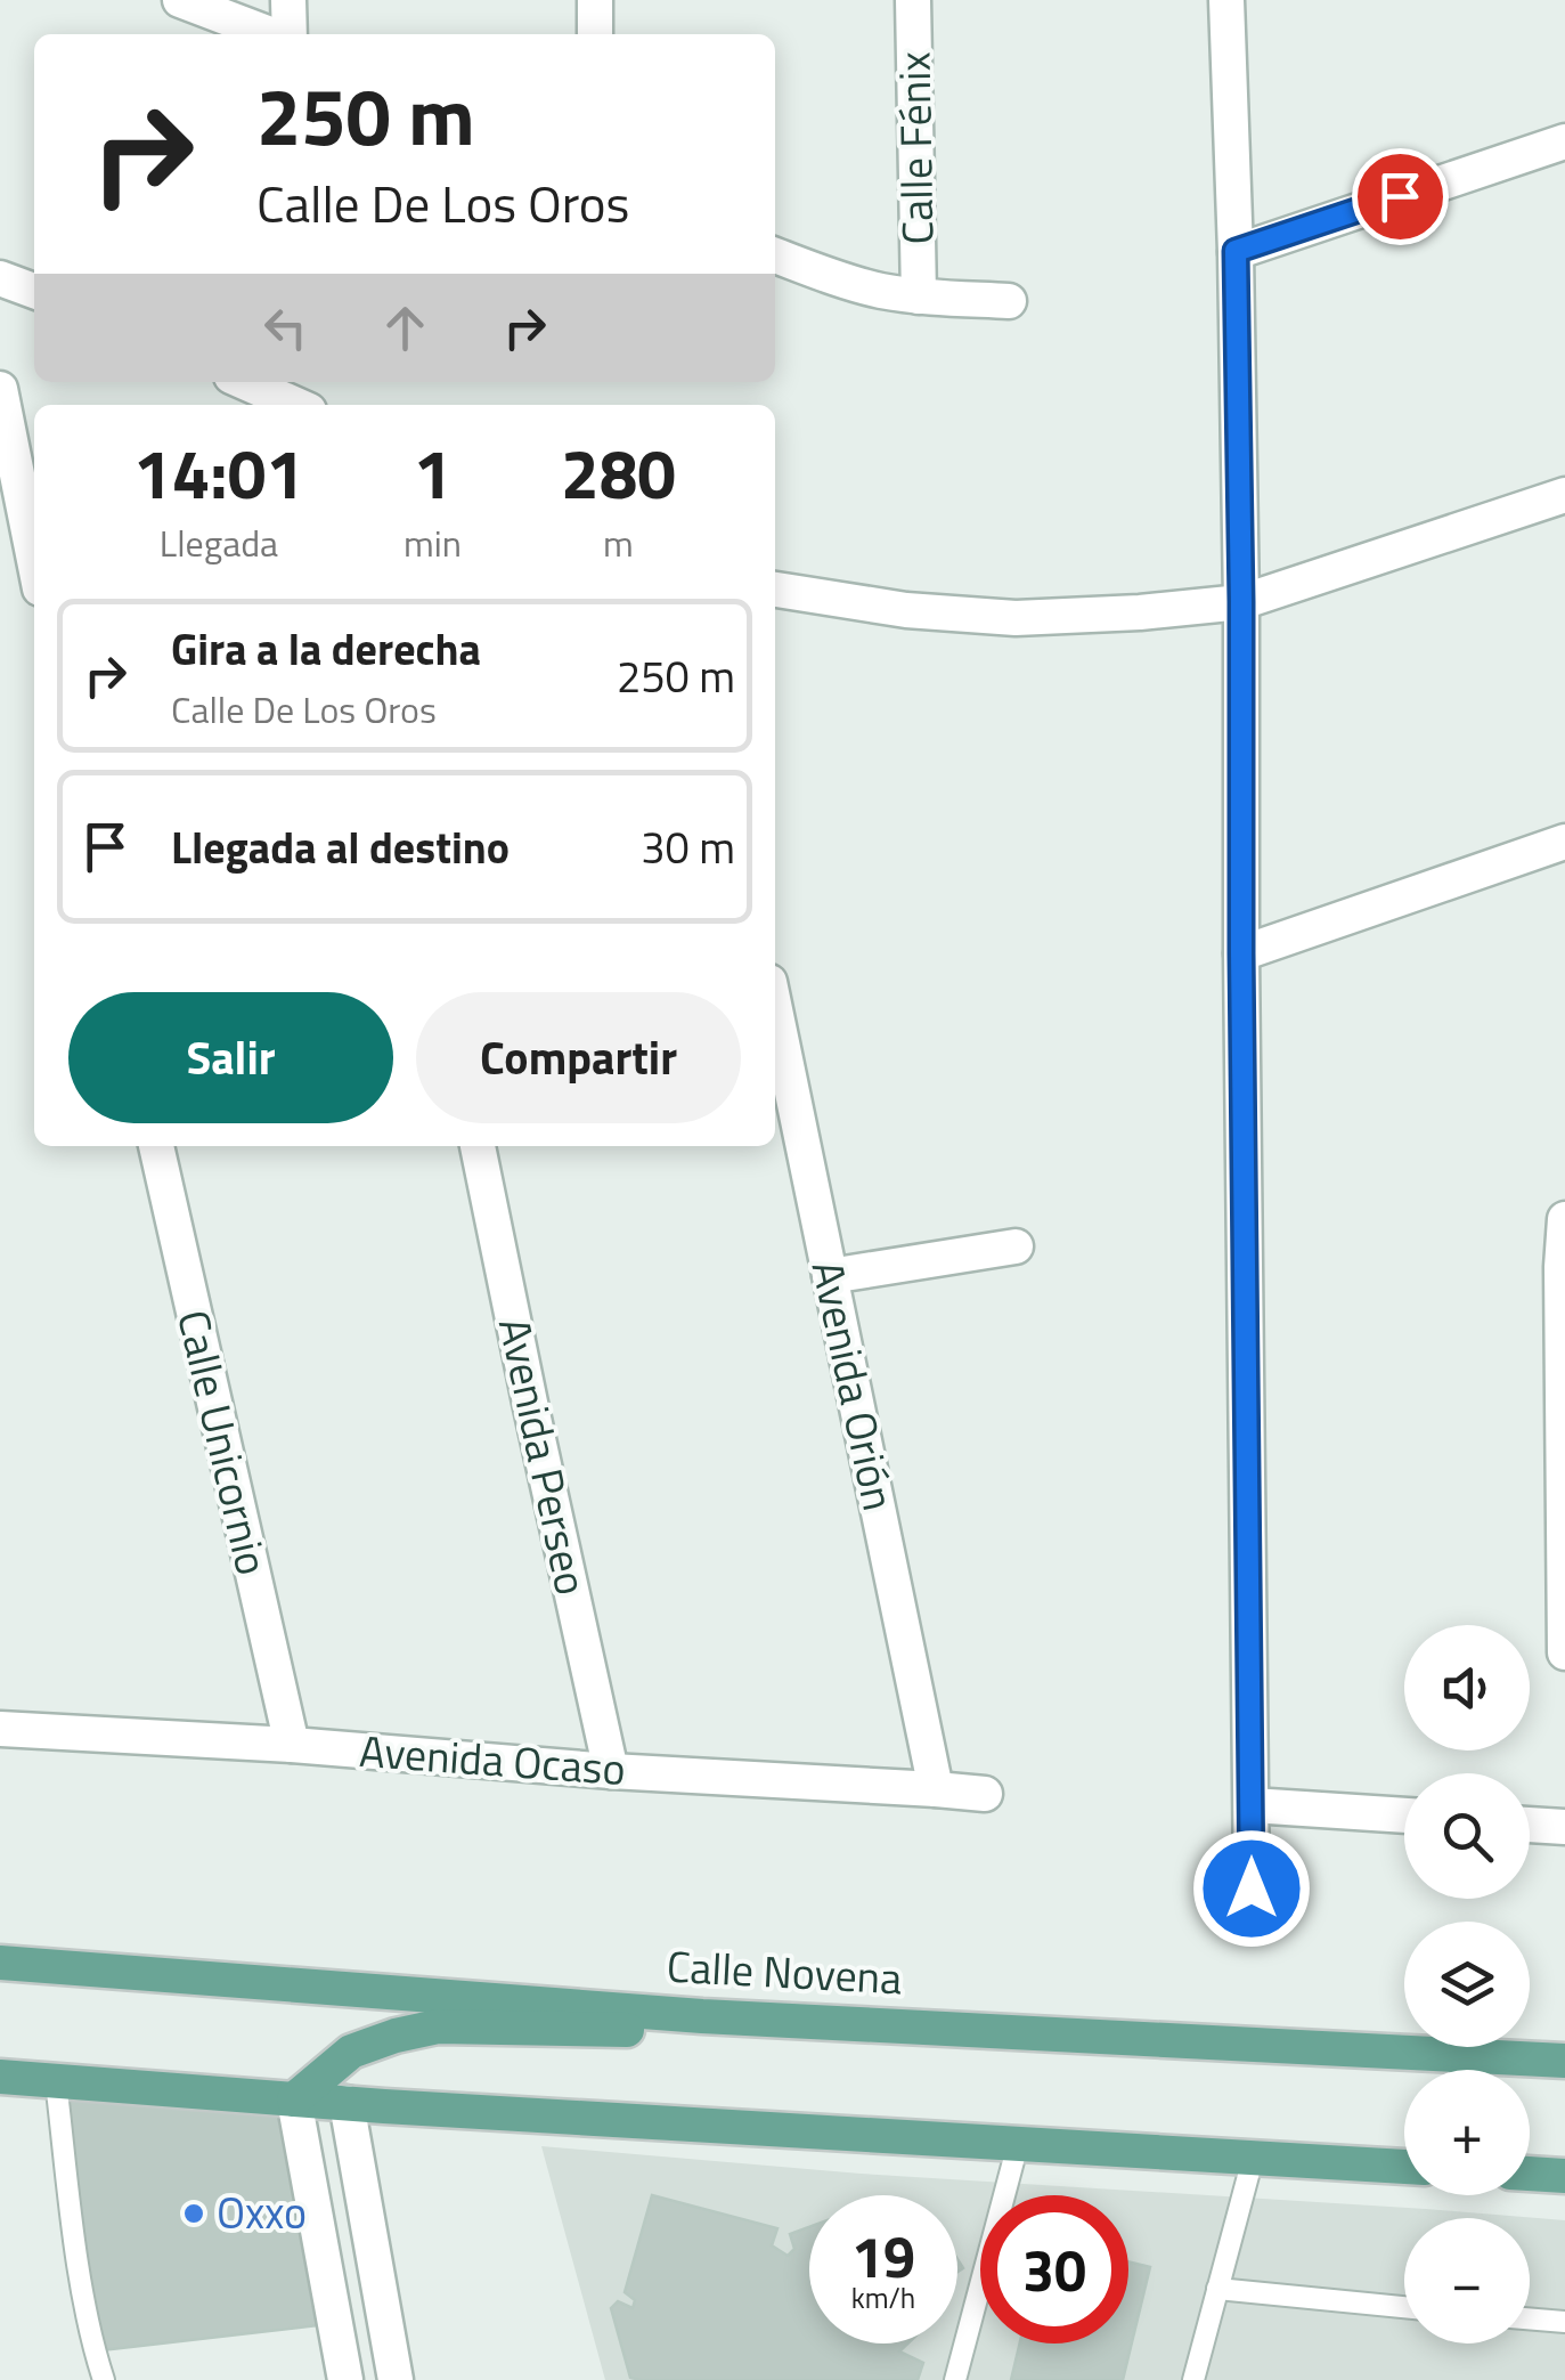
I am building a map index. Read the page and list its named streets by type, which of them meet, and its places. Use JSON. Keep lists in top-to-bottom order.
{
  "streets": {
    "main road": ["Calle Novena"],
    "street": [
      "Calle Fénix",
      "Avenida Orión",
      "Calle Unicornio",
      "Avenida Perseo",
      "Avenida Ocaso"
    ]
  },
  "crossings": [
    ["Avenida Orión", "Avenida Ocaso"],
    ["Calle Unicornio", "Avenida Ocaso"],
    ["Avenida Perseo", "Avenida Ocaso"]
  ],
  "places": ["Oxxo"],
  "page": {
    "turn": ["250 m", "Calle De Los Oros"],
    "eta": [
      "14:01",
      "Llegada",
      "1",
      "min",
      "280",
      "m"
    ],
    "list": [
      {
        "name": "Gira a la derecha",
        "note": "Calle De Los Oros",
        "value": "250 m"
      },
      {
        "name": "Llegada al destino",
        "value": "30 m"
      }
    ],
    "buttons": ["Salir", "Compartir"],
    "map_buttons": ["+", "−"],
    "speed": "19 km/h",
    "limit": "30"
  }
}
